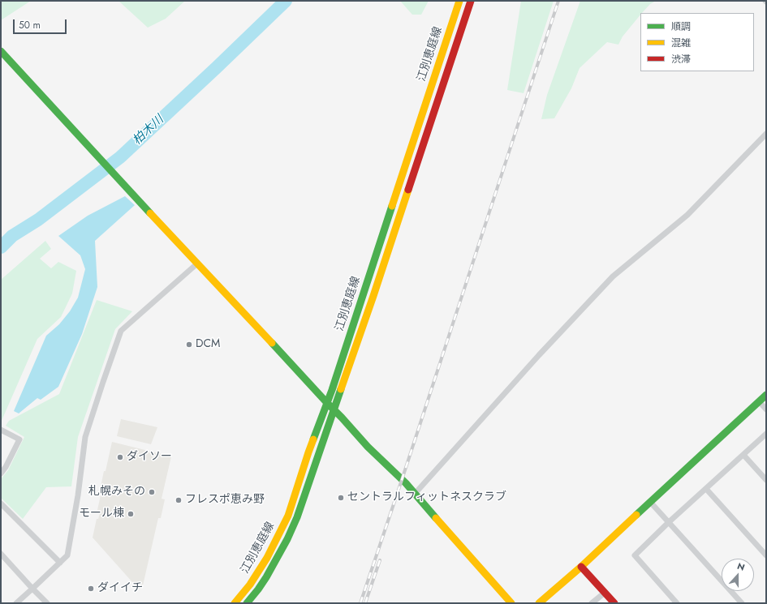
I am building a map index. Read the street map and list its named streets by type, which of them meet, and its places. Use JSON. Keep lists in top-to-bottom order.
{
  "streets": {
    "main road": ["江別恵庭線"]
  },
  "water": ["柏木川"],
  "places": [
    "DCM",
    "ダイソー",
    "札幌みその",
    "セントラルフィットネスクラブ",
    "フレスポ恵み野",
    "モール棟",
    "ダイイチ"
  ],
  "legend": ["順調", "混雑", "渋滞"],
  "scale_bar": "50 m",
  "north": "top"
}
